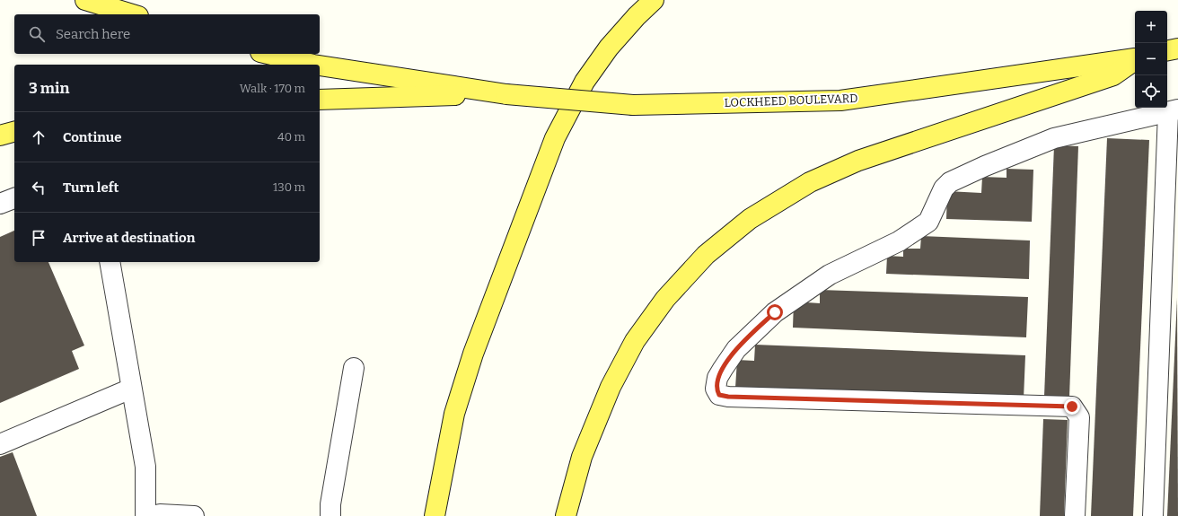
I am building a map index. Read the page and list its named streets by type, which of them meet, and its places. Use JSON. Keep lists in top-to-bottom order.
{
  "streets": {
    "main road": ["LOCKHEED BOULEVARD"]
  },
  "page": {
    "map_buttons": ["+", "−"],
    "search": "Search here",
    "heading": ["3 min", "Walk · 170 m"],
    "list": [
      ["Continue", "40 m"],
      ["Turn left", "130 m"],
      "Arrive at destination"
    ]
  }
}
